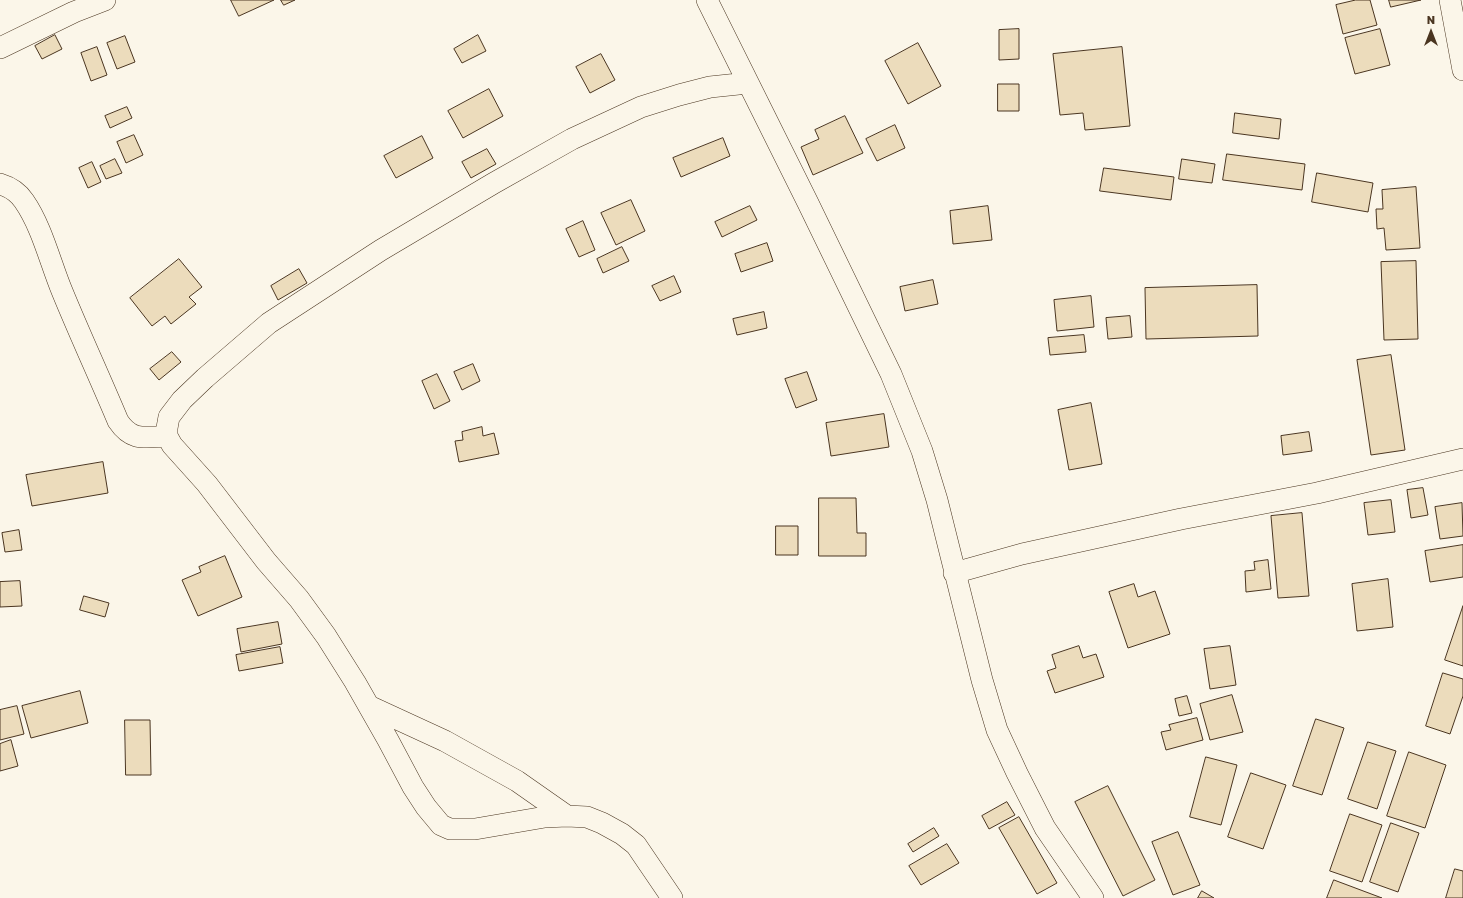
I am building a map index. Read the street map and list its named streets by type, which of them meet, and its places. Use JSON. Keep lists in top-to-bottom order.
{
  "north": "top"
}
